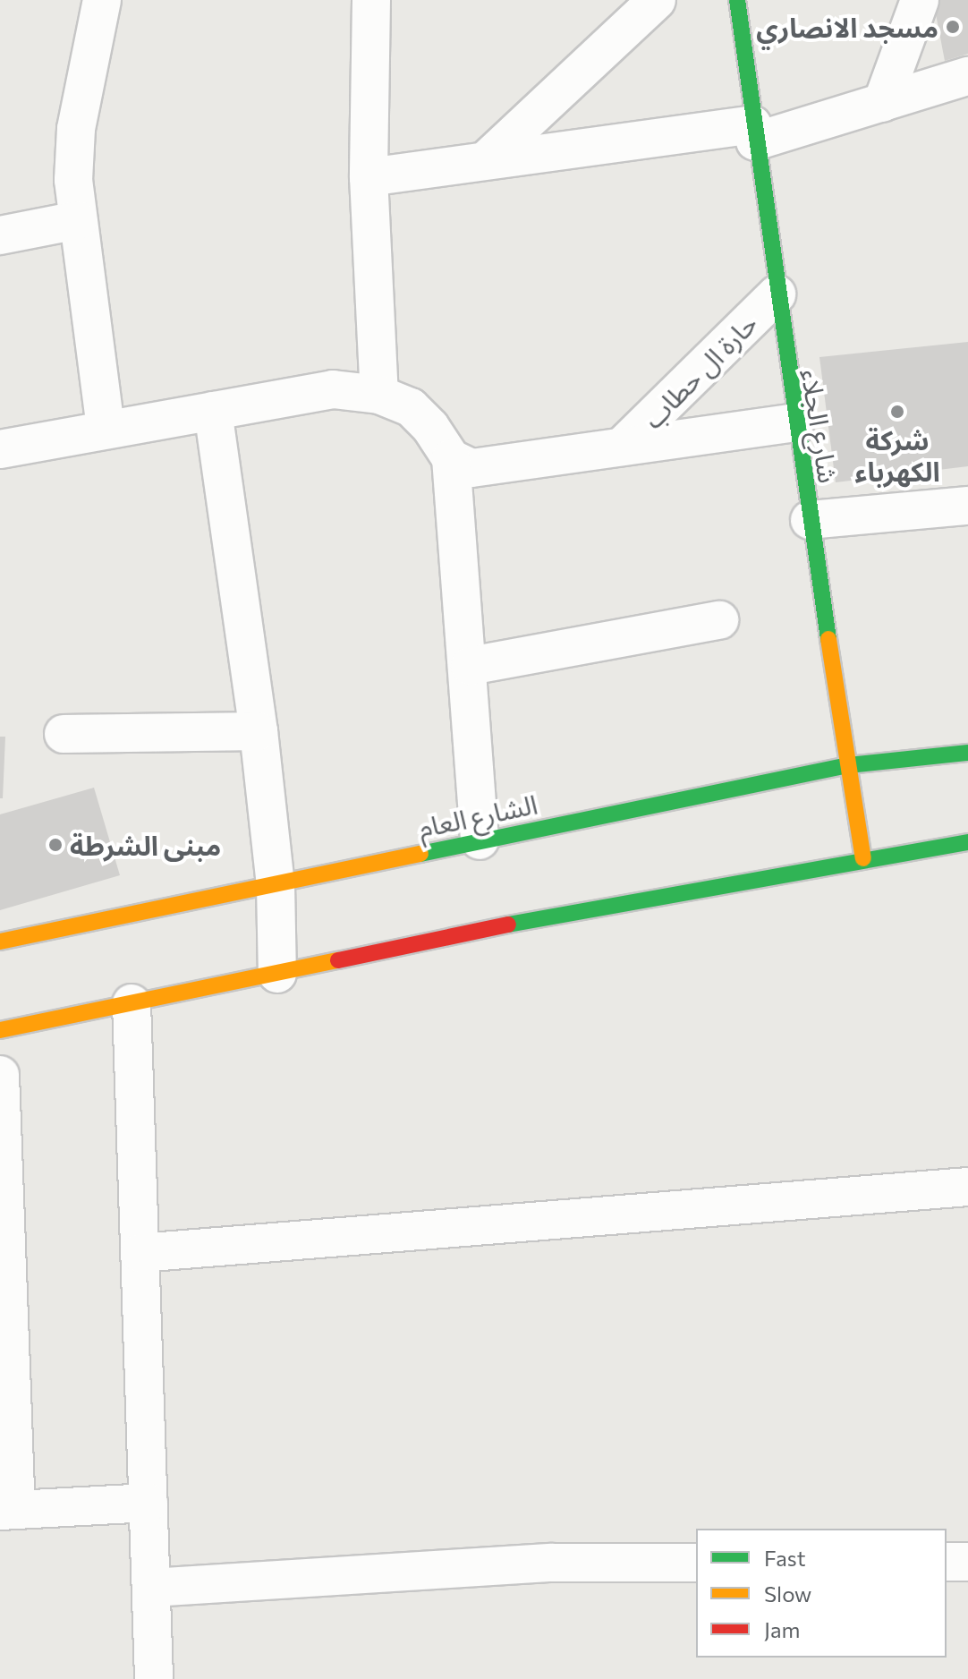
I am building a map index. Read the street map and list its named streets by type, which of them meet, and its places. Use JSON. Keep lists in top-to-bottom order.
{
  "streets": {
    "main road": ["شارع الجلاء", "الشارع العام"],
    "street": ["حارة ال حطاب"]
  },
  "crossings": [
    ["حارة ال حطاب", "شارع الجلاء"],
    ["شارع الجلاء", "الشارع العام"]
  ],
  "places": ["مسجد الانصاري", "شركة الكهرباء", "مبنى الشرطة"],
  "legend": ["Fast", "Slow", "Jam"]
}
